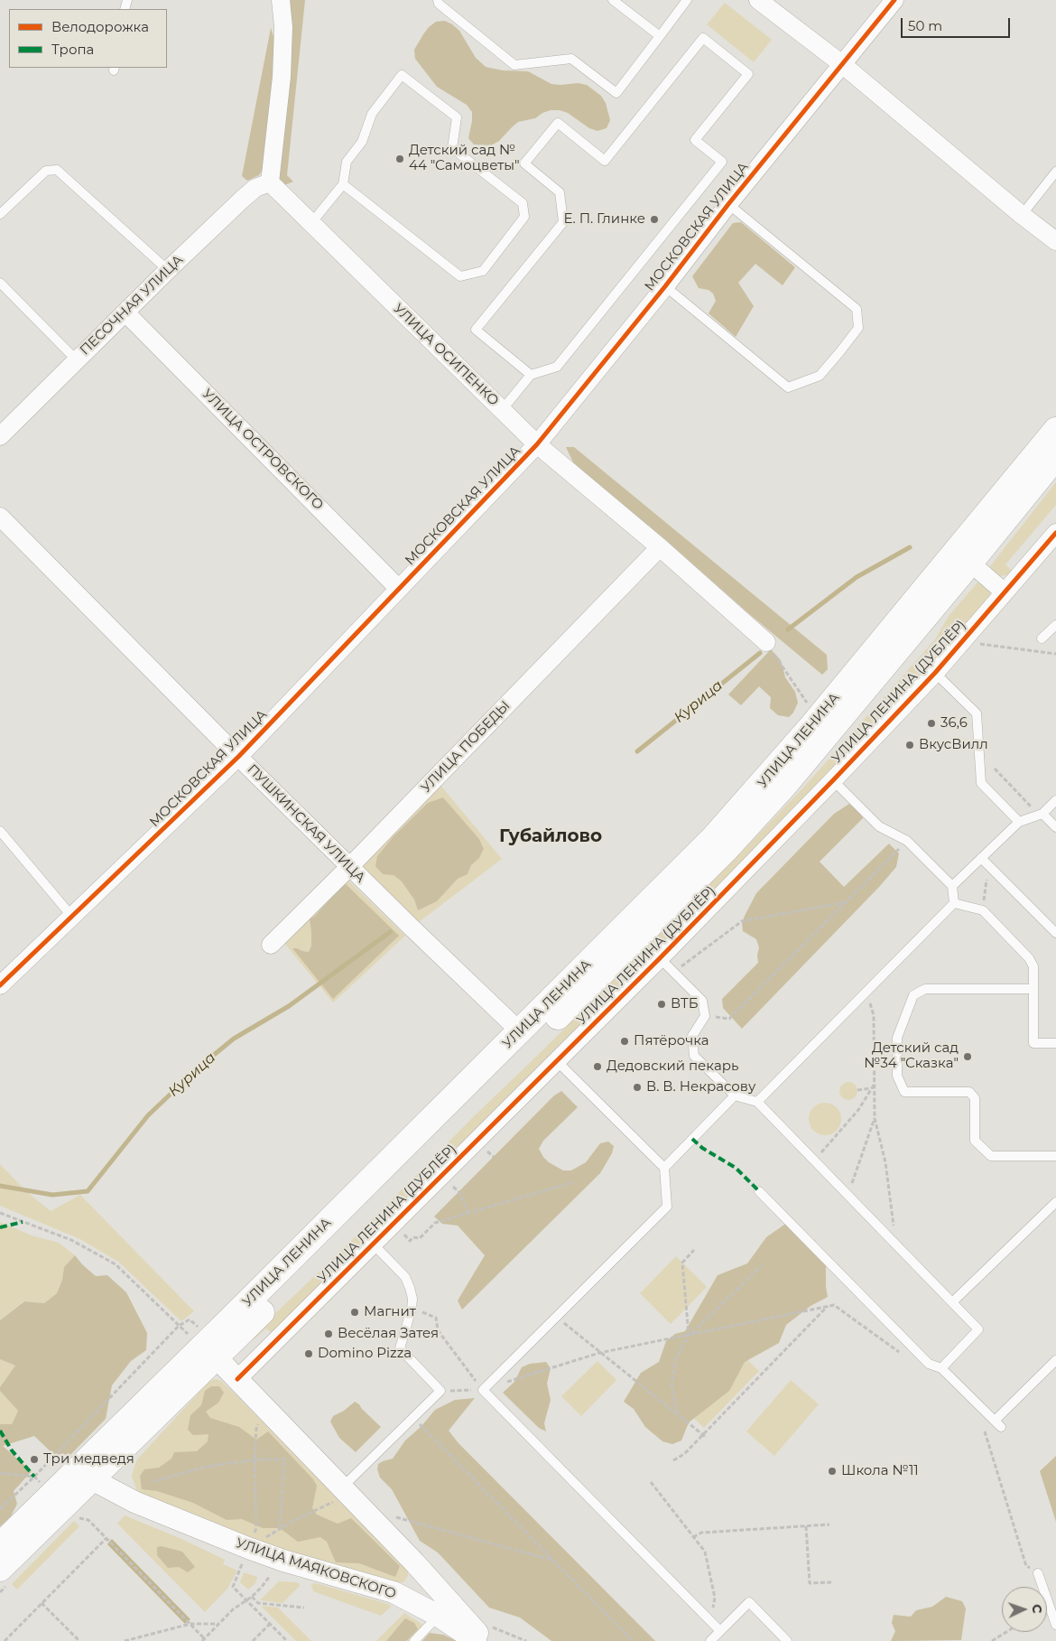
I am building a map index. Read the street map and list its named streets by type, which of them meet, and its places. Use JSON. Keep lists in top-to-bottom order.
{
  "streets": {
    "main road": ["УЛИЦА ЛЕНИНА"],
    "street": [
      "МОСКОВСКАЯ УЛИЦА",
      "ПЕСОЧНАЯ УЛИЦА",
      "УЛИЦА ОСИПЕНКО",
      "УЛИЦА ОСТРОВСКОГО",
      "УЛИЦА ЛЕНИНА (ДУБЛЁР)",
      "УЛИЦА ПОБЕДЫ",
      "ПУШКИНСКАЯ УЛИЦА",
      "УЛИЦА МАЯКОВСКОГО"
    ]
  },
  "crossings": [
    ["МОСКОВСКАЯ УЛИЦА", "УЛИЦА ОСИПЕНКО"],
    ["МОСКОВСКАЯ УЛИЦА", "УЛИЦА ОСТРОВСКОГО"],
    ["МОСКОВСКАЯ УЛИЦА", "ПУШКИНСКАЯ УЛИЦА"],
    ["ПЕСОЧНАЯ УЛИЦА", "УЛИЦА ОСИПЕНКО"],
    ["ПЕСОЧНАЯ УЛИЦА", "УЛИЦА ОСТРОВСКОГО"],
    ["УЛИЦА ОСИПЕНКО", "УЛИЦА ПОБЕДЫ"],
    ["УЛИЦА ЛЕНИНА", "ПУШКИНСКАЯ УЛИЦА"],
    ["УЛИЦА ЛЕНИНА", "УЛИЦА МАЯКОВСКОГО"],
    ["УЛИЦА ПОБЕДЫ", "ПУШКИНСКАЯ УЛИЦА"]
  ],
  "districts": ["Губайлово"],
  "water": ["Курица"],
  "places": [
    "Детский сад № 44 \"Самоцветы\"",
    "Е. П. Глинке",
    "36,6",
    "ВкусВилл",
    "ВТБ",
    "Пятёрочка",
    "Детский сад №34 \"Сказка\"",
    "Дедовский пекарь",
    "В. В. Некрасову",
    "Магнит",
    "Весёлая Затея",
    "Domino Pizza",
    "Три медведя",
    "Школа №11"
  ],
  "legend": ["Велодорожка", "Тропа"],
  "scale_bar": "50 m",
  "north": "right"
}
